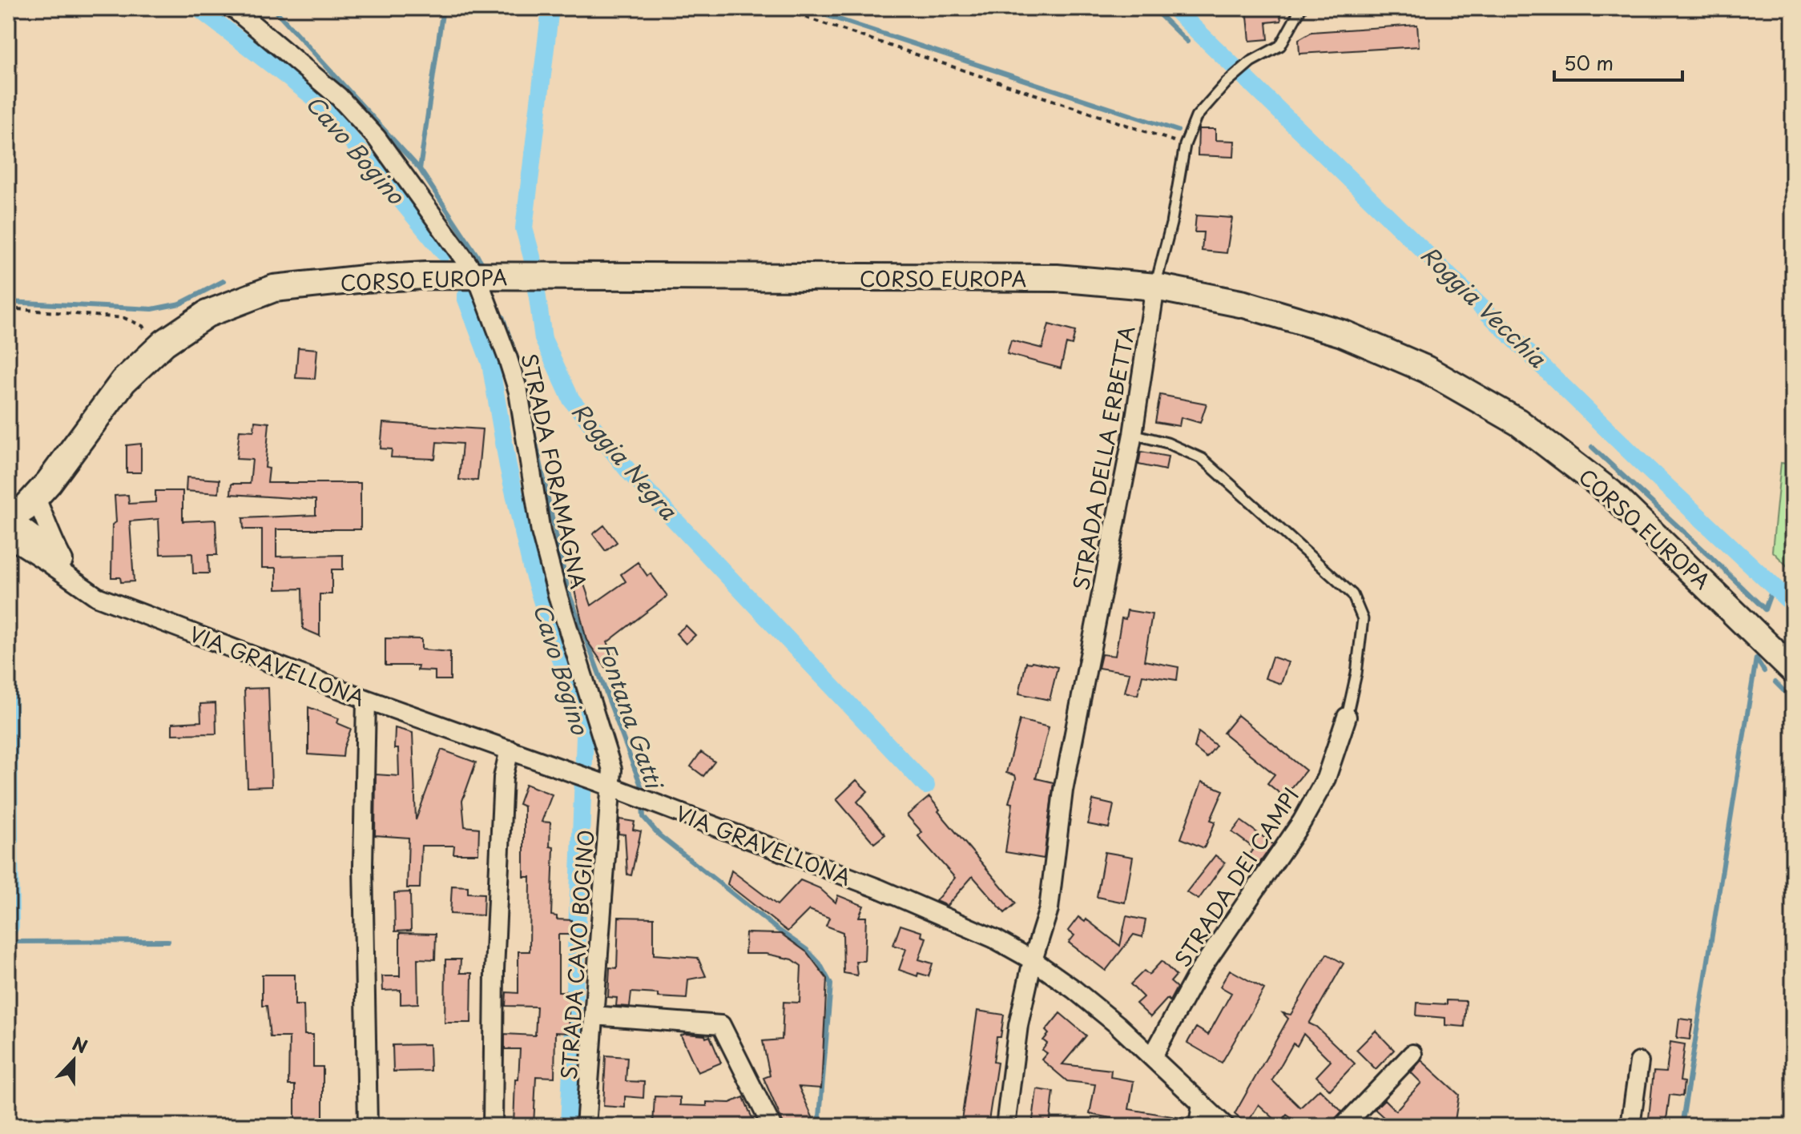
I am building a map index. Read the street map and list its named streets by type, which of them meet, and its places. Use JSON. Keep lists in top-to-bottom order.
{
  "streets": {
    "main road": ["CORSO EUROPA", "VIA GRAVELLONA"],
    "street": [
      "STRADA DELLA ERBETTA",
      "STRADA FORAMAGNA",
      "STRADA DEI CAMPI",
      "STRADA CAVO BOGINO"
    ]
  },
  "crossings": [
    ["CORSO EUROPA", "STRADA DELLA ERBETTA"],
    ["CORSO EUROPA", "STRADA FORAMAGNA"],
    ["CORSO EUROPA", "VIA GRAVELLONA"],
    ["STRADA DELLA ERBETTA", "VIA GRAVELLONA"],
    ["STRADA FORAMAGNA", "VIA GRAVELLONA"],
    ["STRADA FORAMAGNA", "STRADA CAVO BOGINO"],
    ["VIA GRAVELLONA", "STRADA DEI CAMPI"],
    ["VIA GRAVELLONA", "STRADA CAVO BOGINO"]
  ],
  "water": [
    "Cavo Bogino",
    "Roggia Vecchia",
    "Roggia Negra",
    "Fontana Gatti"
  ],
  "scale_bar": "50 m",
  "north": "top"
}
